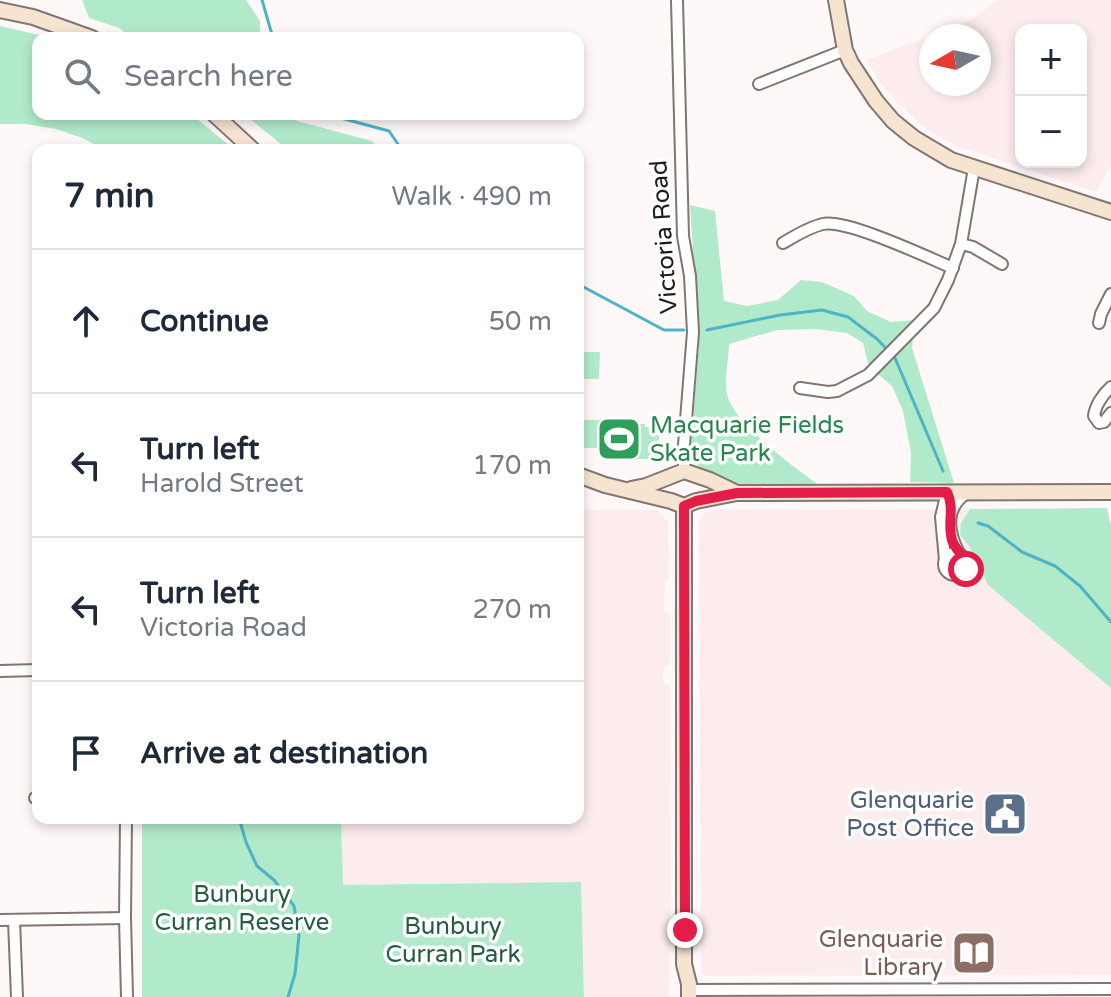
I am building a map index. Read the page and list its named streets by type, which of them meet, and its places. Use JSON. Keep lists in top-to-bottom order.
{
  "streets": {
    "street": ["Victoria Road"]
  },
  "parks": ["Bunbury Curran Reserve", "Bunbury Curran Park"],
  "places": {
    "sports": ["Macquarie Fields Skate Park"],
    "public building": ["Glenquarie Post Office"],
    "library": ["Glenquarie Library"]
  },
  "north": "left",
  "page": {
    "map_buttons": ["+", "−"],
    "search": "Search here",
    "heading": ["7 min", "Walk · 490 m"],
    "list": [
      ["Continue", "50 m"],
      ["Turn left", "Harold Street", "170 m"],
      ["Turn left", "Victoria Road", "270 m"],
      "Arrive at destination"
    ]
  }
}
